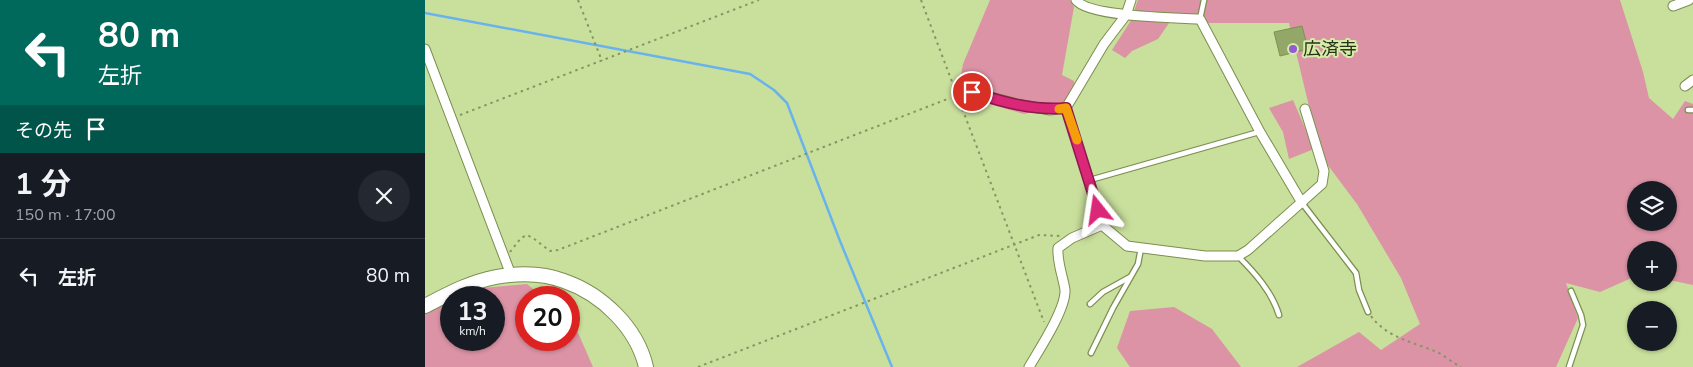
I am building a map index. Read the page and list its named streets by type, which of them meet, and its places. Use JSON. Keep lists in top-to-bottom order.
{
  "places": ["広済寺"],
  "page": {
    "turn": ["80 m", "左折"],
    "then": "その先",
    "heading": ["1 分", "150 m · 17:00"],
    "map_buttons": ["+", "−"],
    "list": [
      {
        "name": "左折",
        "value": "80 m"
      }
    ],
    "speed": "13 km/h",
    "limit": "20"
  }
}
